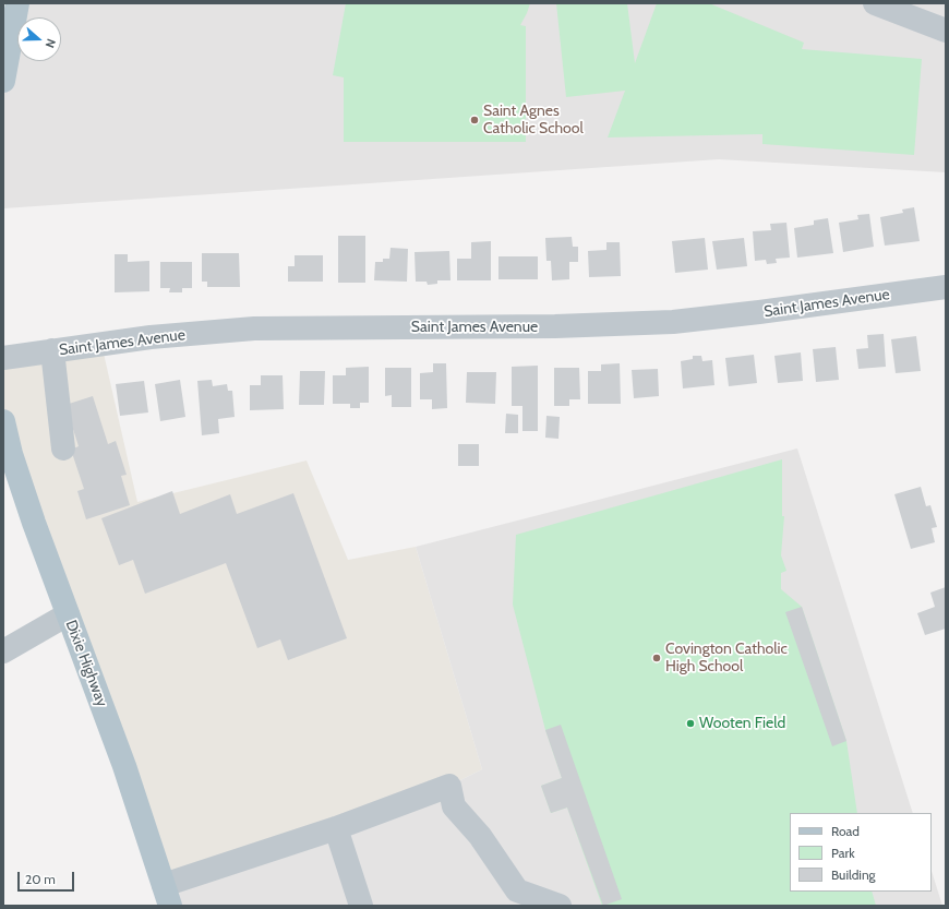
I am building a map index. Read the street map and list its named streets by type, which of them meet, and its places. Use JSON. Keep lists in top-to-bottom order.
{
  "streets": {
    "main road": ["Dixie Highway"],
    "street": ["Saint James Avenue"]
  },
  "places": ["Saint Agnes Catholic School", "Covington Catholic High School", "Wooten Field"],
  "legend": ["Road", "Park", "Building"],
  "scale_bar": "20 m",
  "north": "right"
}
